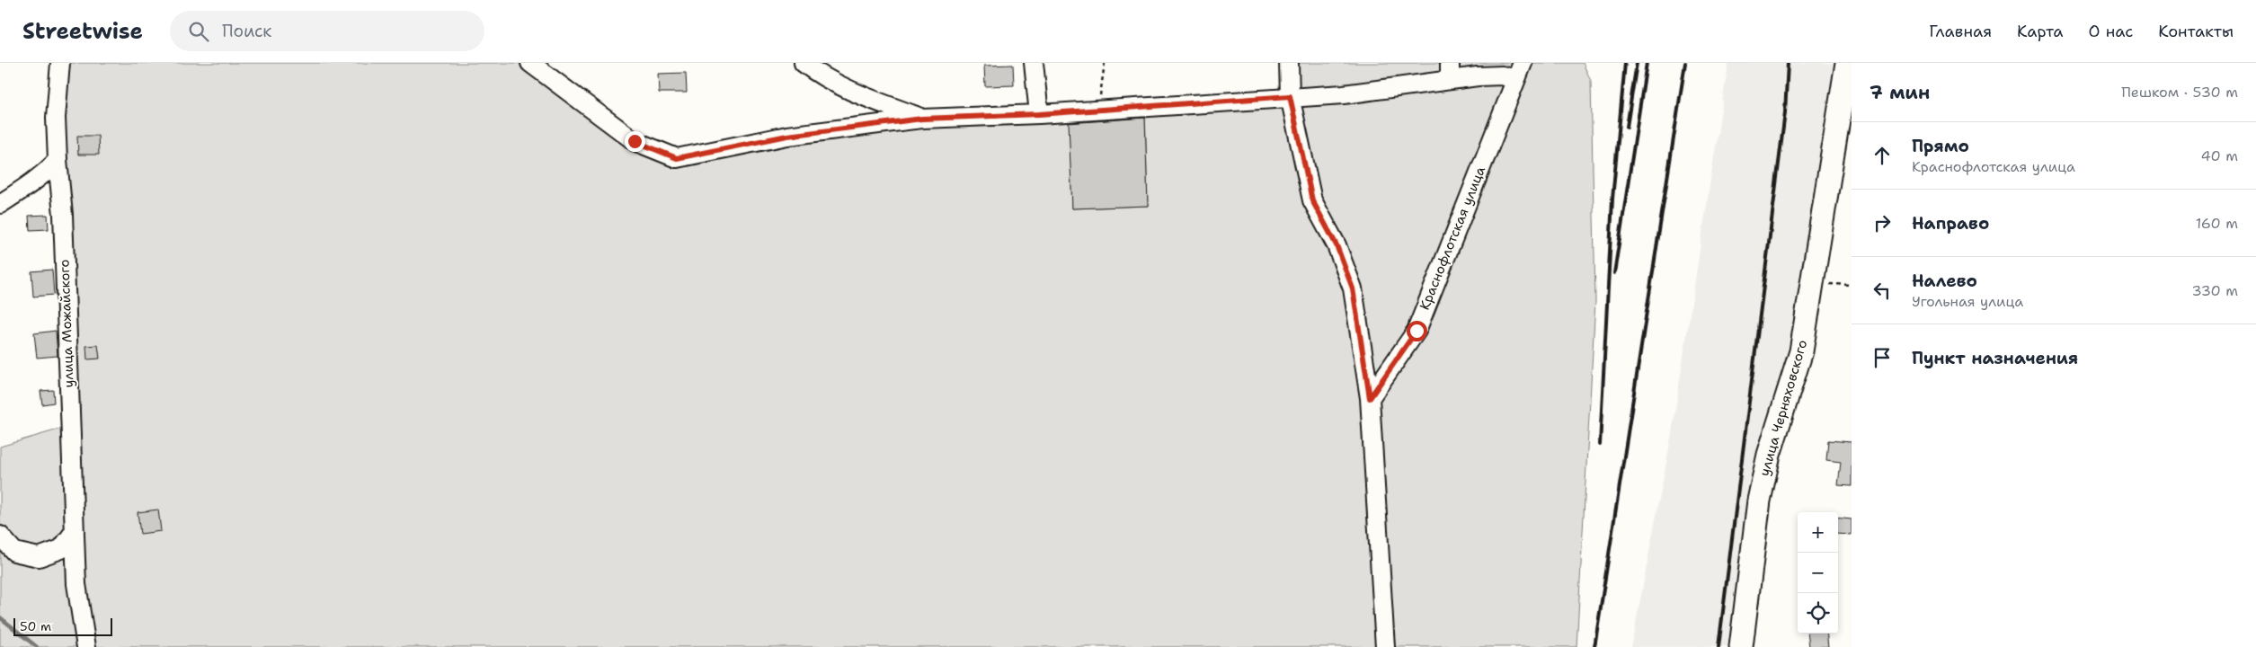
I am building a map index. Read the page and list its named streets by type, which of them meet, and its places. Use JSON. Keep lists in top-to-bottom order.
{
  "streets": {
    "main road": ["улица Черняховского"],
    "street": ["Краснофлотская улица", "улица Можайского"]
  },
  "scale_bar": "50 m",
  "page": {
    "header": "Streetwise",
    "search": "Поиск",
    "nav": [
      "Главная",
      "Карта",
      "О нас",
      "Контакты"
    ],
    "heading": ["7 мин", "Пешком · 530 m"],
    "list": [
      ["Прямо", "Краснофлотская улица", "40 m"],
      ["Направо", "160 m"],
      ["Налево", "Угольная улица", "330 m"],
      "Пункт назначения"
    ],
    "map_buttons": ["+", "−"],
    "scale": "50 m"
  }
}
